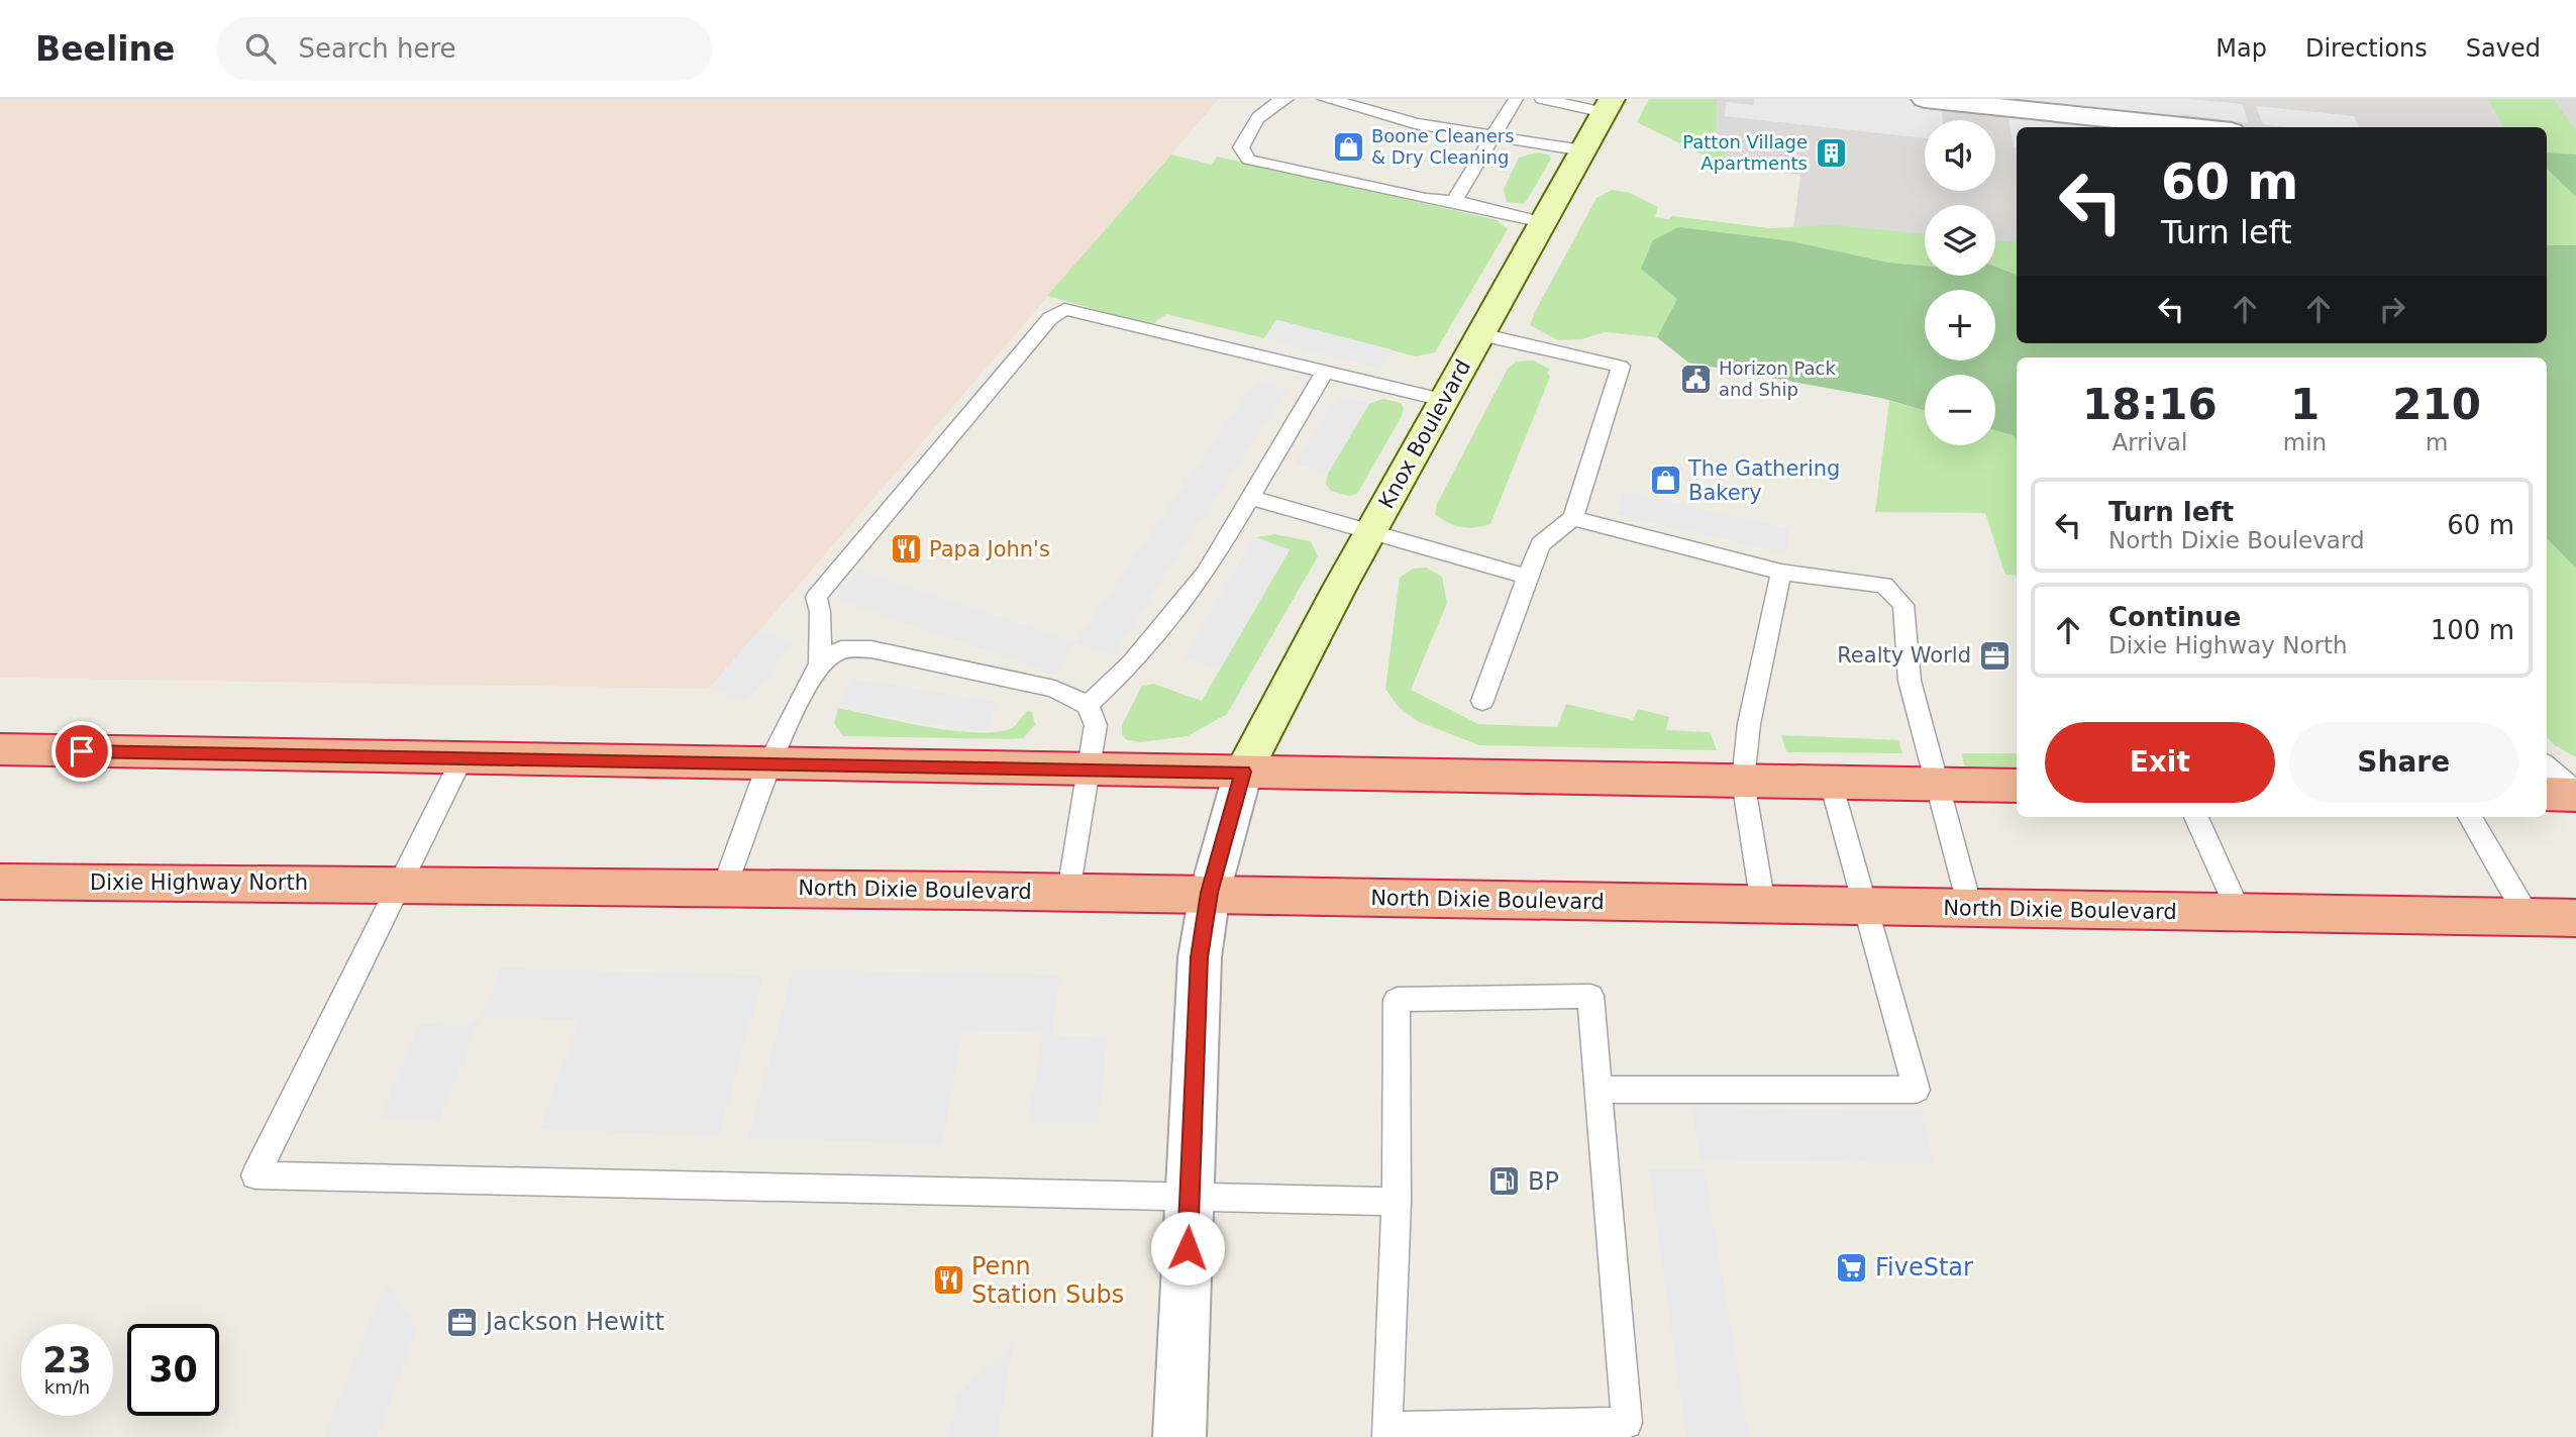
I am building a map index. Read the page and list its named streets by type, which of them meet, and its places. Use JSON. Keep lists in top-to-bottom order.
{
  "streets": {
    "highway": ["Dixie Highway North", "North Dixie Boulevard"],
    "main road": ["Knox Boulevard"]
  },
  "crossings": [
    ["Dixie Highway North", "North Dixie Boulevard"]
  ],
  "places": {
    "shop": ["Boone Cleaners & Dry Cleaning", "The Gathering Bakery"],
    "building": ["Patton Village Apartments"],
    "public building": ["Horizon Pack and Ship"],
    "restaurant": ["Papa John's", "Penn Station Subs"],
    "office": ["Realty World", "Jackson Hewitt"],
    "fuel station": ["BP"],
    "supermarket": ["FiveStar"]
  },
  "page": {
    "header": "Beeline",
    "search": "Search here",
    "nav": ["Map", "Directions", "Saved"],
    "map_buttons": ["+", "−"],
    "turn": ["60 m", "Turn left"],
    "eta": [
      "18:16",
      "Arrival",
      "1",
      "min",
      "210",
      "m"
    ],
    "list": [
      {
        "name": "Turn left",
        "note": "North Dixie Boulevard",
        "value": "60 m"
      },
      {
        "name": "Continue",
        "note": "Dixie Highway North",
        "value": "100 m"
      }
    ],
    "buttons": ["Exit", "Share"],
    "speed": "23 km/h",
    "limit": "30"
  }
}
